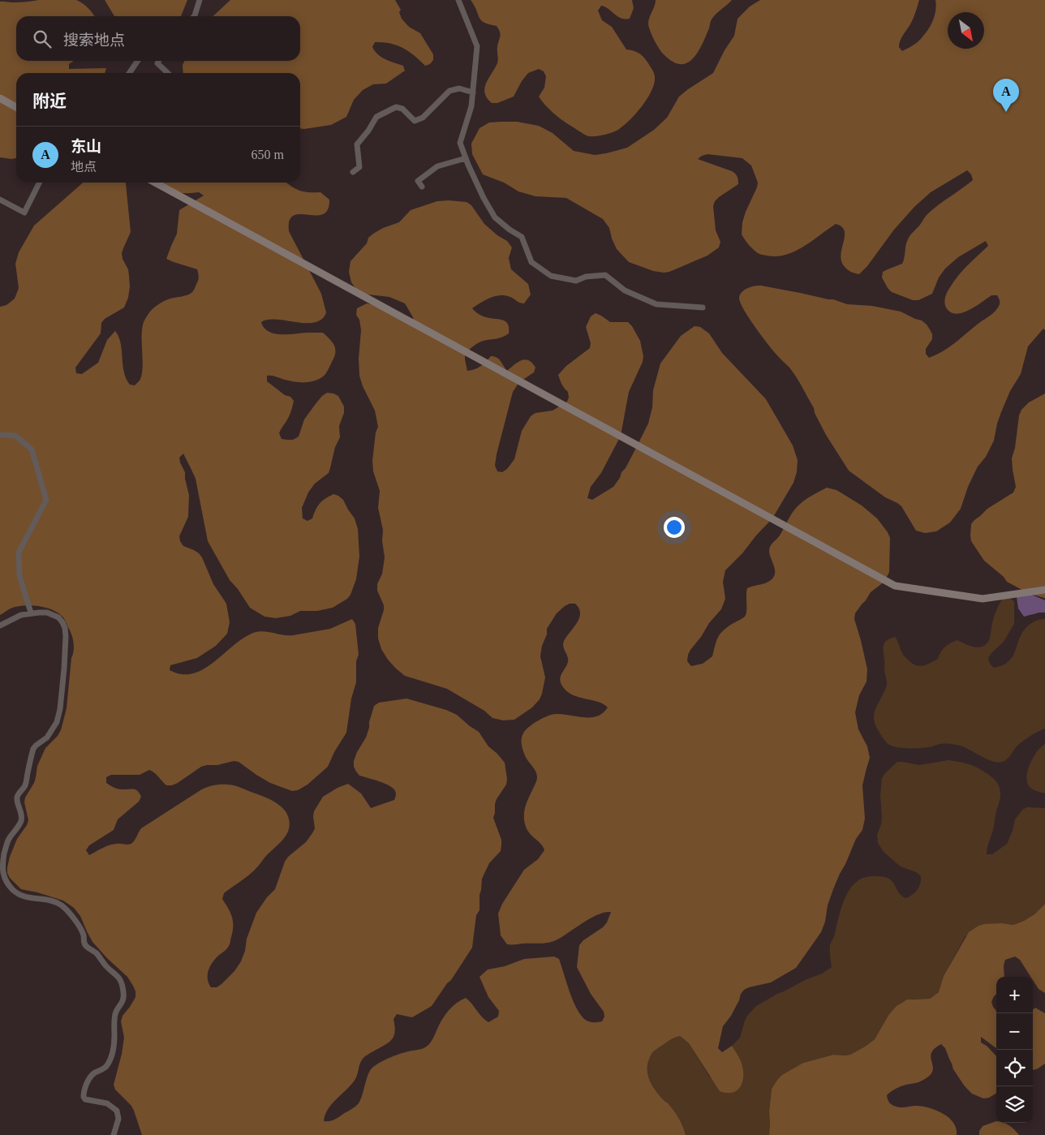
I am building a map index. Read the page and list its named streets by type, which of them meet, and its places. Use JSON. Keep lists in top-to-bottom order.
{
  "north": "bottom right",
  "page": {
    "search": "搜索地点",
    "heading": "附近",
    "pins": "A",
    "list": [
      {
        "mark": "A",
        "name": "东山",
        "note": "地点",
        "value": "650 m"
      }
    ],
    "map_buttons": ["+", "−"]
  }
}
